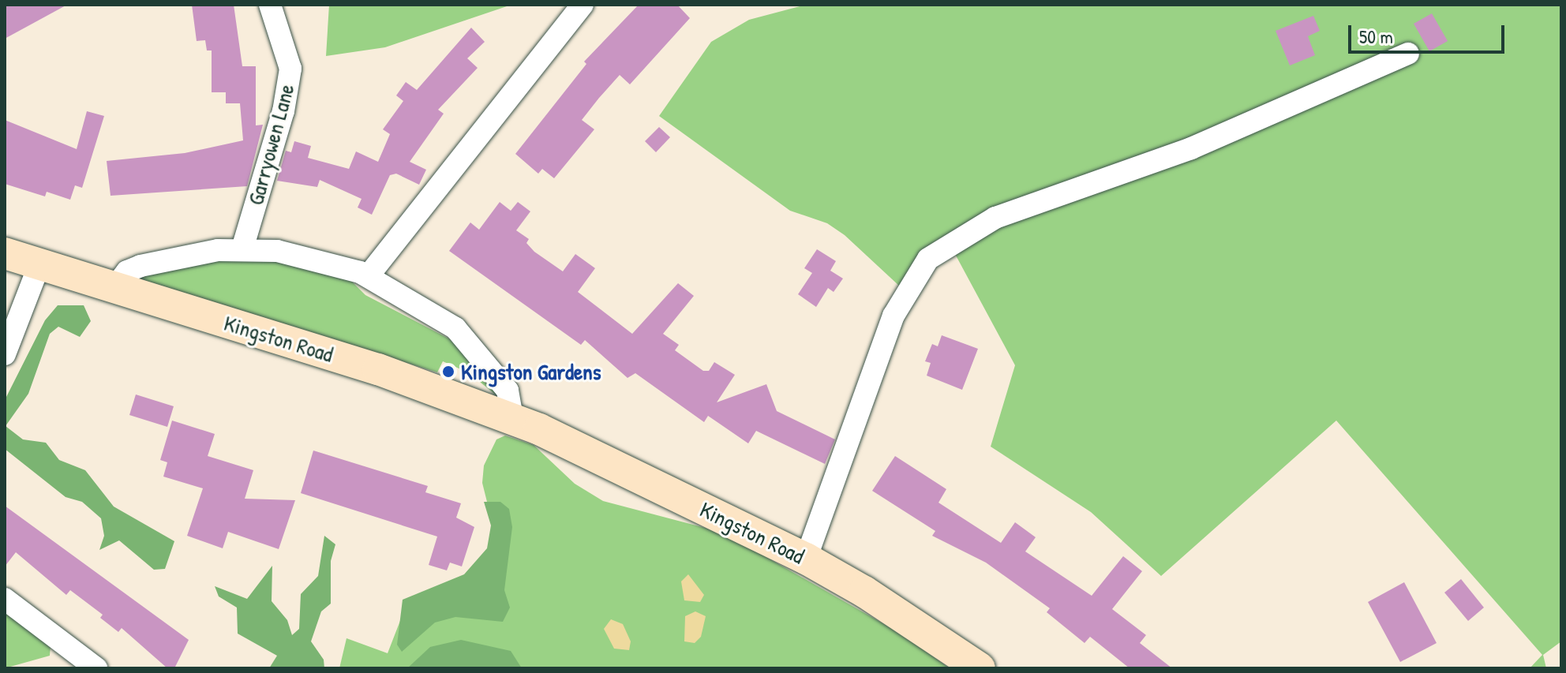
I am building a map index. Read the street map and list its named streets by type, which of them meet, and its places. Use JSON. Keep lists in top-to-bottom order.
{
  "streets": {
    "main road": ["Kingston Road"],
    "street": ["Garryowen Lane"]
  },
  "places": ["Kingston Gardens"],
  "scale_bar": "50 m"
}
